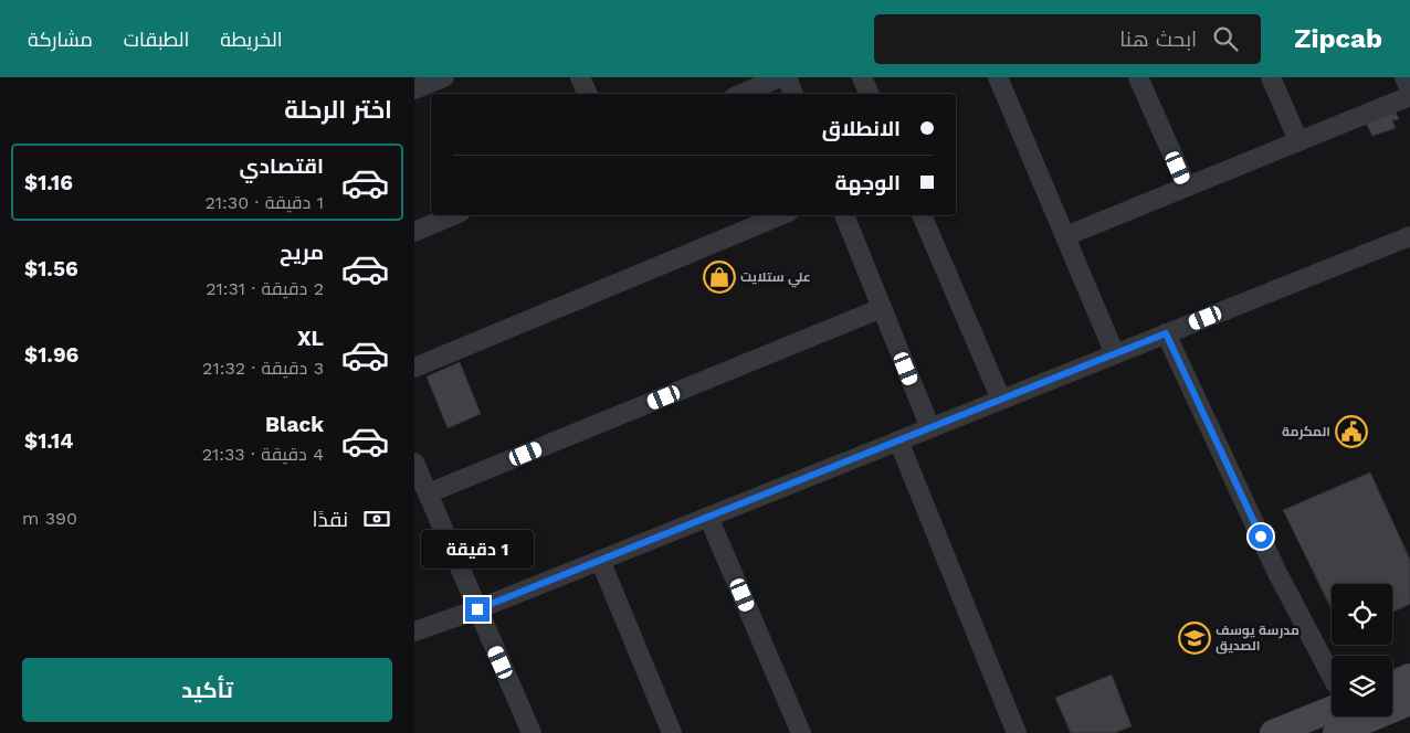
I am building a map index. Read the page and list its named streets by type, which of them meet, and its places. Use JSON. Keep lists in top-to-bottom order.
{
  "places": {
    "shop": ["علي ستلايت"],
    "public building": ["المكرمة"],
    "school or university": ["مدرسة يوسف الصديق"]
  },
  "page": {
    "header": "Zipcab",
    "search": "ابحث هنا",
    "nav": ["الخريطة", "الطبقات", "مشاركة"],
    "heading": "اختر الرحلة",
    "banner": ["الانطلاق", "الوجهة"],
    "list": [
      {
        "name": "اقتصادي",
        "note": "1 دقيقة · 21:30",
        "value": "$1.16"
      },
      {
        "name": "مريح",
        "note": "2 دقيقة · 21:31",
        "value": "$1.56"
      },
      {
        "name": "XL",
        "note": "3 دقيقة · 21:32",
        "value": "$1.96"
      },
      {
        "name": "Black",
        "note": "4 دقيقة · 21:33",
        "value": "$1.14"
      }
    ],
    "pay": ["نقدًا", "390 m"],
    "bubble": "1 دقيقة",
    "buttons": "تأكيد"
  }
}
